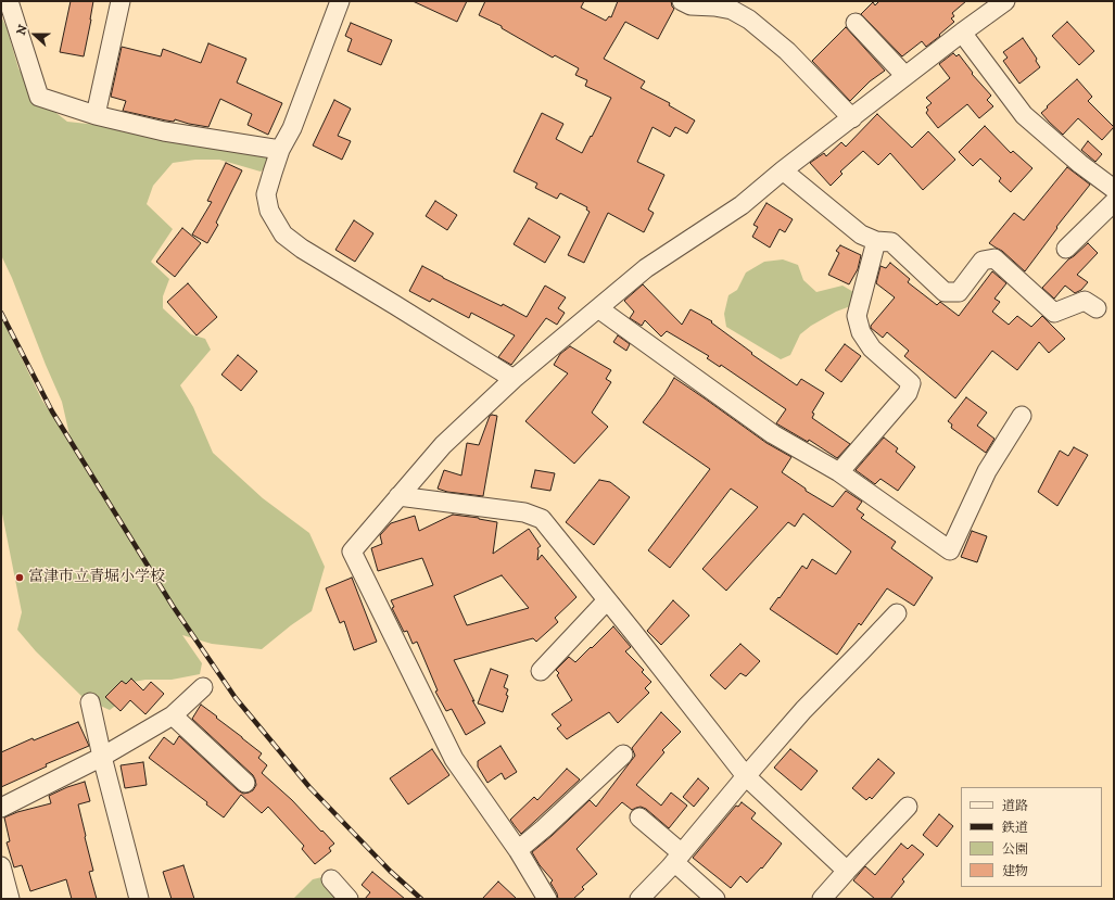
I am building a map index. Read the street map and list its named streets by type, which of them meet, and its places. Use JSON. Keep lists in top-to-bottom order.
{
  "places": ["富津市立青堀小学校"],
  "legend": [
    "道路",
    "鉄道",
    "公園",
    "建物"
  ],
  "north": "left"
}
